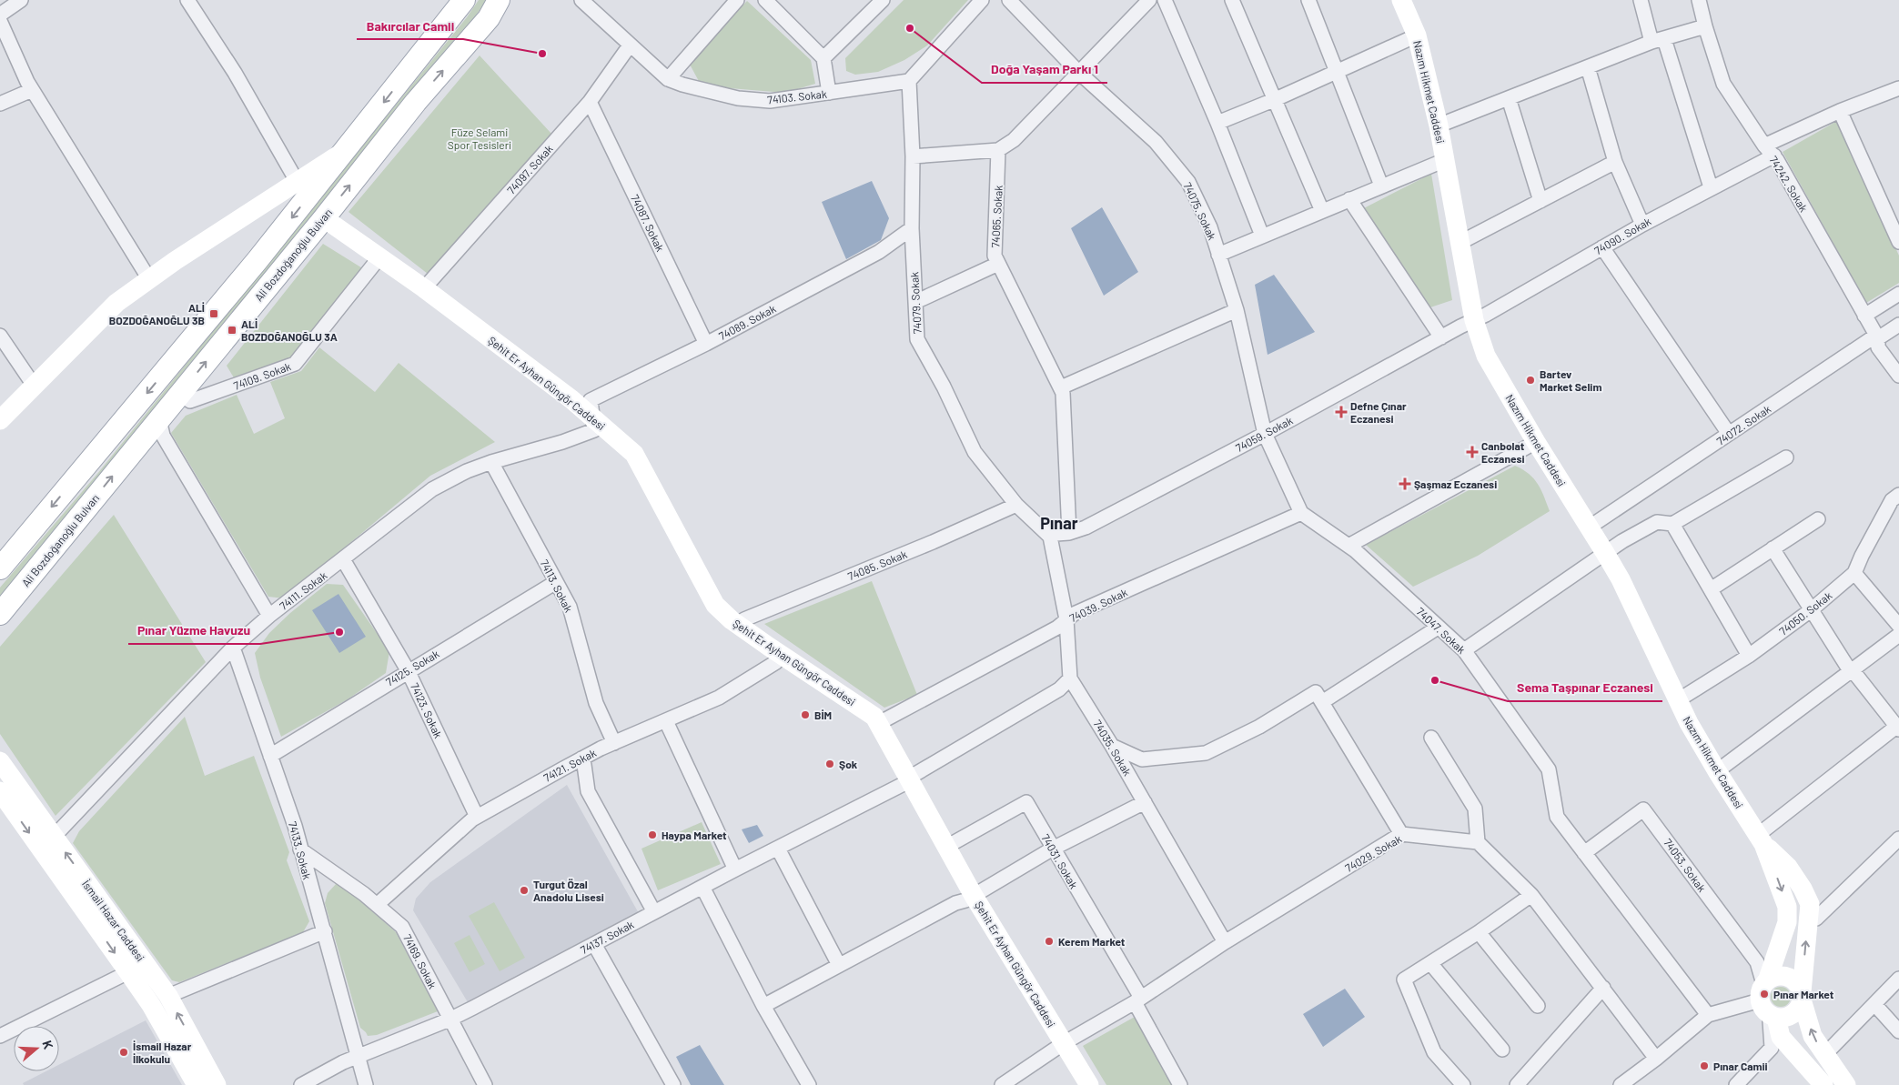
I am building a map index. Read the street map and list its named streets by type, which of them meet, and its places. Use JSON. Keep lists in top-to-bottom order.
{
  "streets": {
    "main road": [
      "Nazım Hikmet Caddesi",
      "Ali Bozdoğanoğlu Bulvarı",
      "Şehit Er Ayhan Güngör Caddesi",
      "İsmail Hazar Caddesi"
    ],
    "street": [
      "74103. Sokak",
      "74097. Sokak",
      "74242. Sokak",
      "74075. Sokak",
      "74065. Sokak",
      "74087. Sokak",
      "74090. Sokak",
      "74079. Sokak",
      "74089. Sokak",
      "74109. Sokak",
      "74072. Sokak",
      "74059. Sokak",
      "74085. Sokak",
      "74113. Sokak",
      "74111. Sokak",
      "74039. Sokak",
      "74050. Sokak",
      "74047. Sokak",
      "74125. Sokak",
      "74123. Sokak",
      "74035. Sokak",
      "74121. Sokak",
      "74133. Sokak",
      "74029. Sokak",
      "74031. Sokak",
      "74053. Sokak",
      "74137. Sokak",
      "74169. Sokak"
    ]
  },
  "crossings": [
    ["Nazım Hikmet Caddesi", "74090. Sokak"],
    ["Nazım Hikmet Caddesi", "74072. Sokak"],
    ["Nazım Hikmet Caddesi", "74059. Sokak"],
    ["Nazım Hikmet Caddesi", "74050. Sokak"],
    ["Nazım Hikmet Caddesi", "74053. Sokak"],
    ["74103. Sokak", "74097. Sokak"],
    ["74103. Sokak", "74079. Sokak"],
    ["74097. Sokak", "74087. Sokak"],
    ["74097. Sokak", "Şehit Er Ayhan Güngör Caddesi"],
    ["74242. Sokak", "74090. Sokak"],
    ["74242. Sokak", "74072. Sokak"],
    ["74075. Sokak", "74059. Sokak"],
    ["74065. Sokak", "74059. Sokak"],
    ["74087. Sokak", "74089. Sokak"],
    ["74090. Sokak", "74059. Sokak"],
    ["Ali Bozdoğanoğlu Bulvarı", "74109. Sokak"],
    ["Ali Bozdoğanoğlu Bulvarı", "Şehit Er Ayhan Güngör Caddesi"],
    ["74079. Sokak", "74089. Sokak"],
    ["74079. Sokak", "74059. Sokak"],
    ["74079. Sokak", "74085. Sokak"],
    ["74079. Sokak", "74035. Sokak"],
    ["74089. Sokak", "Şehit Er Ayhan Güngör Caddesi"],
    ["74089. Sokak", "74111. Sokak"],
    ["74109. Sokak", "Şehit Er Ayhan Güngör Caddesi"],
    ["Şehit Er Ayhan Güngör Caddesi", "74085. Sokak"],
    ["Şehit Er Ayhan Güngör Caddesi", "74111. Sokak"],
    ["Şehit Er Ayhan Güngör Caddesi", "74039. Sokak"],
    ["Şehit Er Ayhan Güngör Caddesi", "74121. Sokak"],
    ["Şehit Er Ayhan Güngör Caddesi", "74029. Sokak"],
    ["Şehit Er Ayhan Güngör Caddesi", "74031. Sokak"],
    ["Şehit Er Ayhan Güngör Caddesi", "74137. Sokak"],
    ["74059. Sokak", "74035. Sokak"],
    ["74113. Sokak", "74111. Sokak"],
    ["74113. Sokak", "74125. Sokak"],
    ["74113. Sokak", "74121. Sokak"],
    ["74111. Sokak", "74123. Sokak"],
    ["74111. Sokak", "74133. Sokak"],
    ["74111. Sokak", "İsmail Hazar Caddesi"],
    ["74039. Sokak", "74047. Sokak"],
    ["74039. Sokak", "74035. Sokak"],
    ["74047. Sokak", "74053. Sokak"],
    ["74125. Sokak", "74123. Sokak"],
    ["74125. Sokak", "74133. Sokak"],
    ["74123. Sokak", "74121. Sokak"],
    ["74035. Sokak", "74029. Sokak"],
    ["74035. Sokak", "74137. Sokak"],
    ["74121. Sokak", "74169. Sokak"],
    ["74133. Sokak", "74137. Sokak"],
    ["74133. Sokak", "74169. Sokak"],
    ["74029. Sokak", "74031. Sokak"],
    ["74137. Sokak", "74169. Sokak"]
  ],
  "districts": ["Pınar"],
  "parks": ["Füze Selami Spor Tesisleri"],
  "places": {
    "other": [
      "Doğa Yaşam Parkı 1",
      "Bakırcılar Camii",
      "Bartev Market Selim",
      "Pınar Yüzme Havuzu",
      "Sema Taşpınar Eczanesi",
      "BİM",
      "Şok",
      "Haypa Market",
      "Turgut Özal Anadolu Lisesi",
      "Kerem Market",
      "Pınar Market",
      "İsmail Hazar İlkokulu",
      "Pınar Camii"
    ],
    "transit": ["ALİ BOZDOĞANOĞLU 3B", "ALİ BOZDOĞANOĞLU 3A"],
    "health": ["Defne Çınar Eczanesi", "Canbolat Eczanesi", "Şaşmaz Eczanesi"]
  },
  "north": "right"
}
